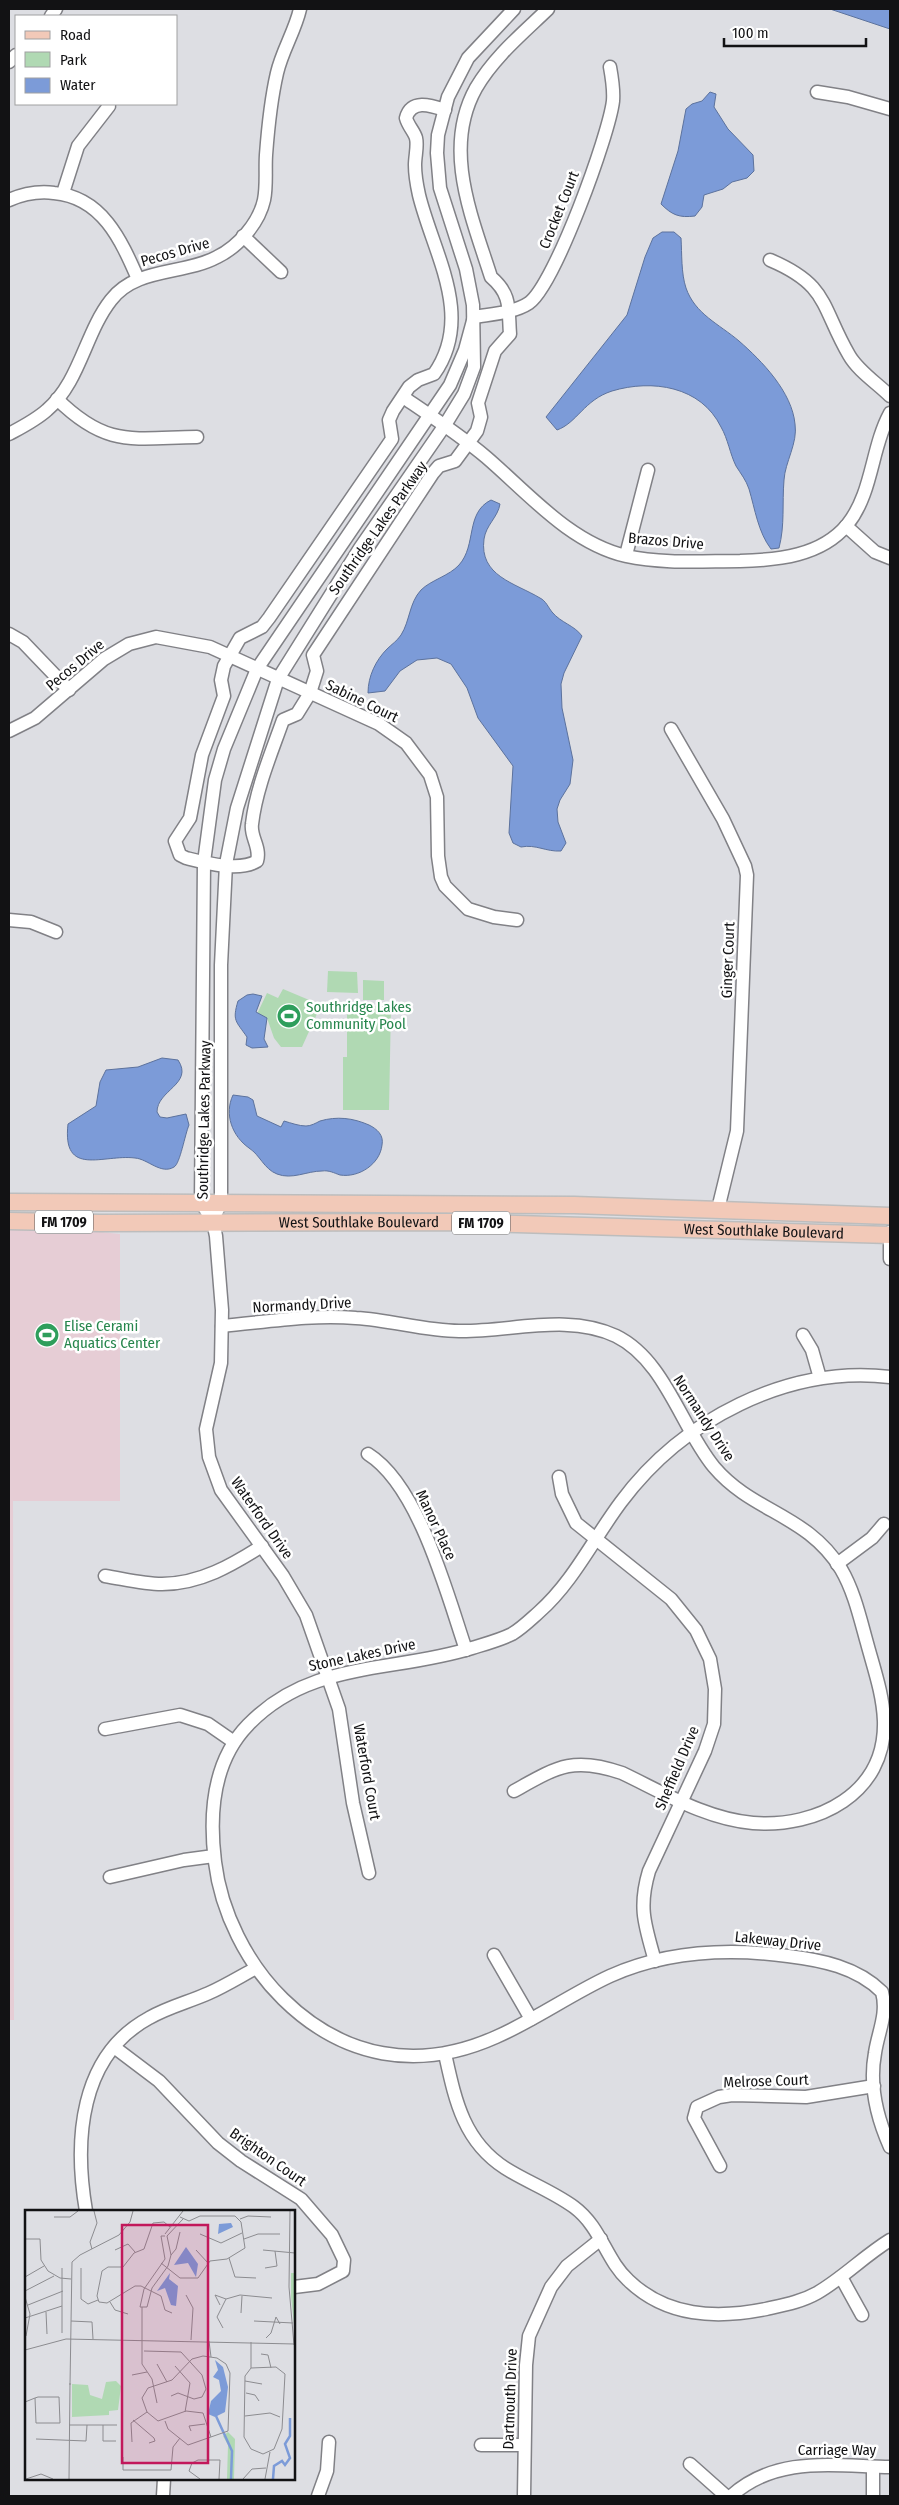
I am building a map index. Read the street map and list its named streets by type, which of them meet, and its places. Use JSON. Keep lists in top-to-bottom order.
{
  "streets": {
    "main road": ["FM 1709", "West Southlake Boulevard"],
    "street": [
      "Crocket Court",
      "Pecos Drive",
      "Southridge Lakes Parkway",
      "Brazos Drive",
      "Sabine Court",
      "Ginger Court",
      "Normandy Drive",
      "Waterford Drive",
      "Manor Place",
      "Stone Lakes Drive",
      "Sheffield Drive",
      "Waterford Court",
      "Lakeway Drive",
      "Melrose Court",
      "Brighton Court",
      "Dartmouth Drive",
      "Carriage Way"
    ]
  },
  "crossings": [
    ["Crocket Court", "Southridge Lakes Parkway"],
    ["Pecos Drive", "Southridge Lakes Parkway"],
    ["Pecos Drive", "Sabine Court"],
    ["Southridge Lakes Parkway", "Brazos Drive"],
    ["Southridge Lakes Parkway", "Sabine Court"],
    ["Southridge Lakes Parkway", "West Southlake Boulevard"],
    ["Southridge Lakes Parkway", "Waterford Drive"],
    ["Ginger Court", "West Southlake Boulevard"],
    ["West Southlake Boulevard", "Waterford Drive"],
    ["Normandy Drive", "Waterford Drive"],
    ["Normandy Drive", "Stone Lakes Drive"],
    ["Normandy Drive", "Sheffield Drive"],
    ["Waterford Drive", "Stone Lakes Drive"],
    ["Waterford Drive", "Waterford Court"],
    ["Manor Place", "Stone Lakes Drive"],
    ["Stone Lakes Drive", "Sheffield Drive"],
    ["Stone Lakes Drive", "Waterford Court"],
    ["Stone Lakes Drive", "Lakeway Drive"],
    ["Sheffield Drive", "Lakeway Drive"],
    ["Lakeway Drive", "Melrose Court"]
  ],
  "places": {
    "sports": ["Southridge Lakes Community Pool", "Elise Cerami Aquatics Center"]
  },
  "legend": ["Road", "Park", "Water"],
  "scale_bar": "100 m"
}
